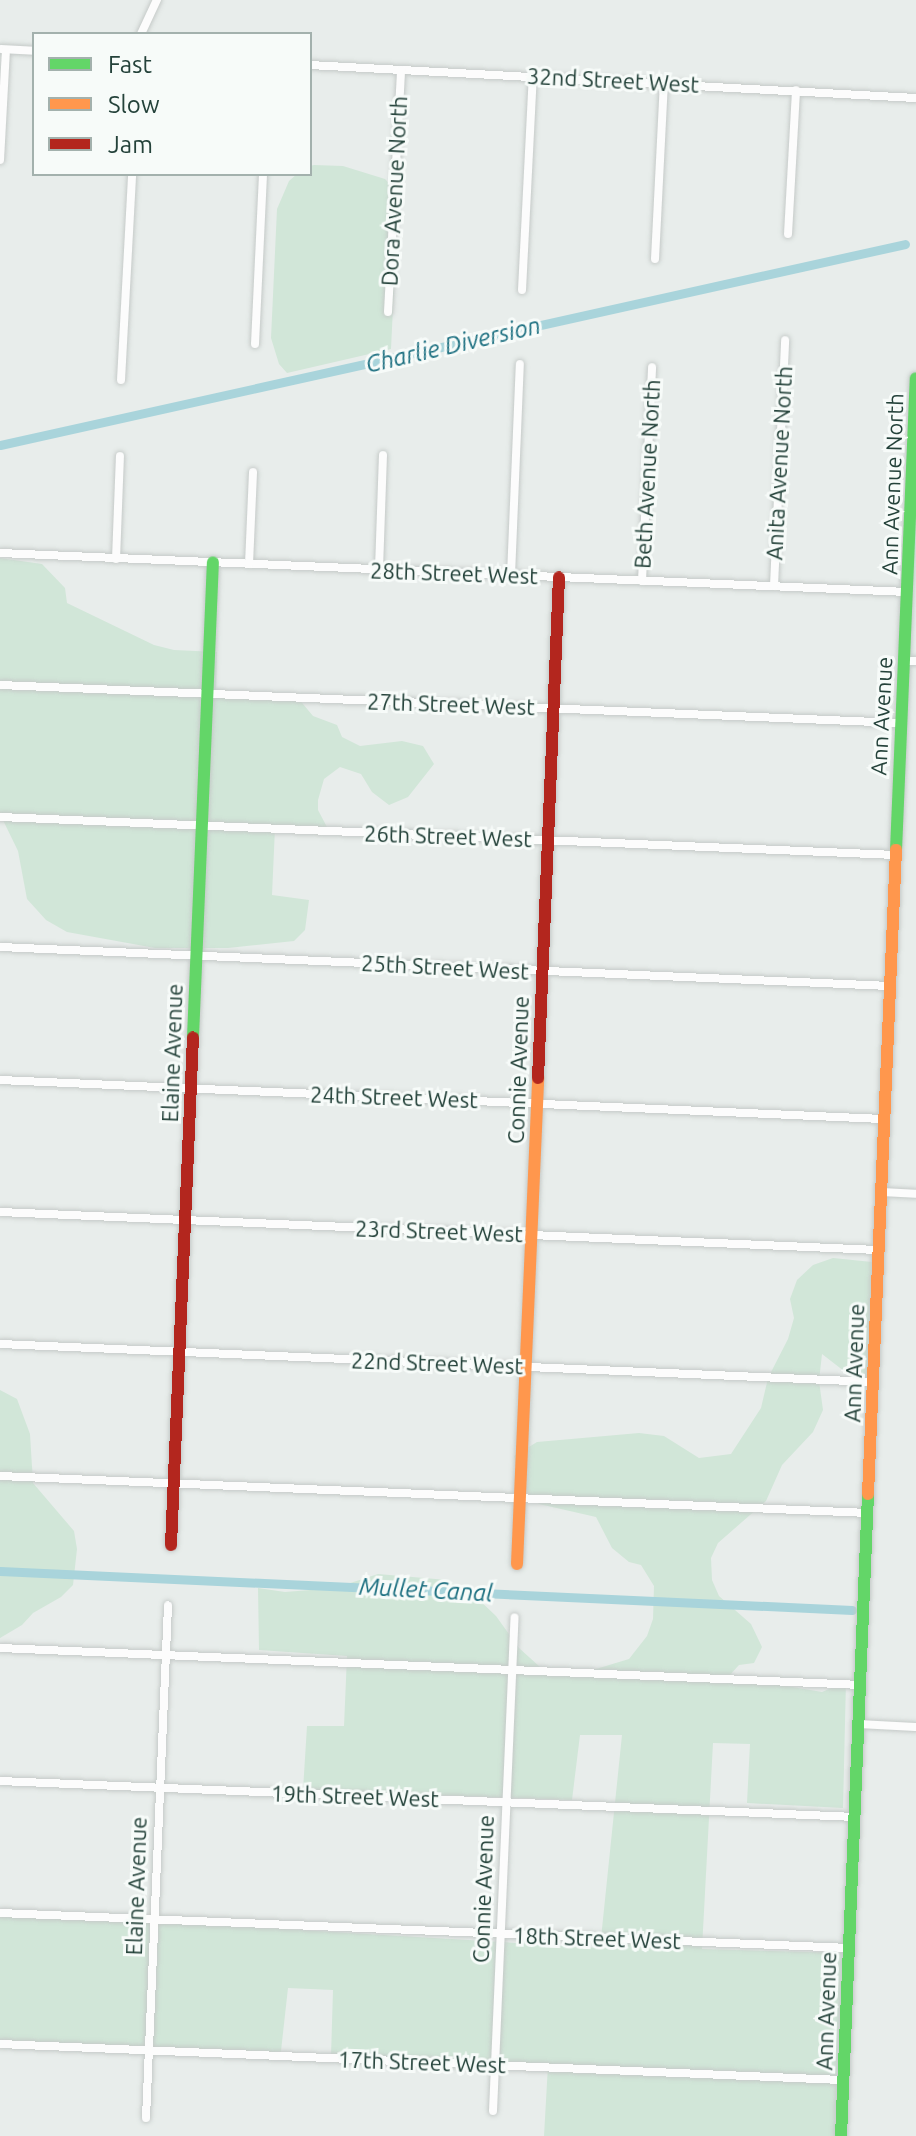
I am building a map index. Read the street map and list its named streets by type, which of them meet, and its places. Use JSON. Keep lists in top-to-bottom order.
{
  "streets": {
    "street": [
      "32nd Street West",
      "Dora Avenue North",
      "Anita Avenue North",
      "Beth Avenue North",
      "Ann Avenue North",
      "28th Street West",
      "27th Street West",
      "Ann Avenue",
      "26th Street West",
      "25th Street West",
      "Elaine Avenue",
      "Connie Avenue",
      "24th Street West",
      "23rd Street West",
      "22nd Street West",
      "19th Street West",
      "18th Street West",
      "17th Street West"
    ]
  },
  "crossings": [
    ["32nd Street West", "Dora Avenue North"],
    ["Anita Avenue North", "28th Street West"],
    ["Beth Avenue North", "28th Street West"],
    ["Ann Avenue North", "28th Street West"],
    ["Ann Avenue North", "Ann Avenue"],
    ["28th Street West", "Ann Avenue"],
    ["28th Street West", "Elaine Avenue"],
    ["28th Street West", "Connie Avenue"],
    ["27th Street West", "Ann Avenue"],
    ["27th Street West", "Elaine Avenue"],
    ["27th Street West", "Connie Avenue"],
    ["Ann Avenue", "26th Street West"],
    ["Ann Avenue", "25th Street West"],
    ["Ann Avenue", "24th Street West"],
    ["Ann Avenue", "23rd Street West"],
    ["Ann Avenue", "22nd Street West"],
    ["Ann Avenue", "19th Street West"],
    ["Ann Avenue", "18th Street West"],
    ["Ann Avenue", "17th Street West"],
    ["26th Street West", "Elaine Avenue"],
    ["26th Street West", "Connie Avenue"],
    ["25th Street West", "Elaine Avenue"],
    ["25th Street West", "Connie Avenue"],
    ["Elaine Avenue", "24th Street West"],
    ["Elaine Avenue", "23rd Street West"],
    ["Elaine Avenue", "22nd Street West"],
    ["Elaine Avenue", "19th Street West"],
    ["Elaine Avenue", "18th Street West"],
    ["Elaine Avenue", "17th Street West"],
    ["Connie Avenue", "24th Street West"],
    ["Connie Avenue", "23rd Street West"],
    ["Connie Avenue", "22nd Street West"],
    ["Connie Avenue", "19th Street West"],
    ["Connie Avenue", "18th Street West"],
    ["Connie Avenue", "17th Street West"]
  ],
  "water": ["Charlie Diversion", "Mullet Canal"],
  "legend": ["Fast", "Slow", "Jam"]
}
